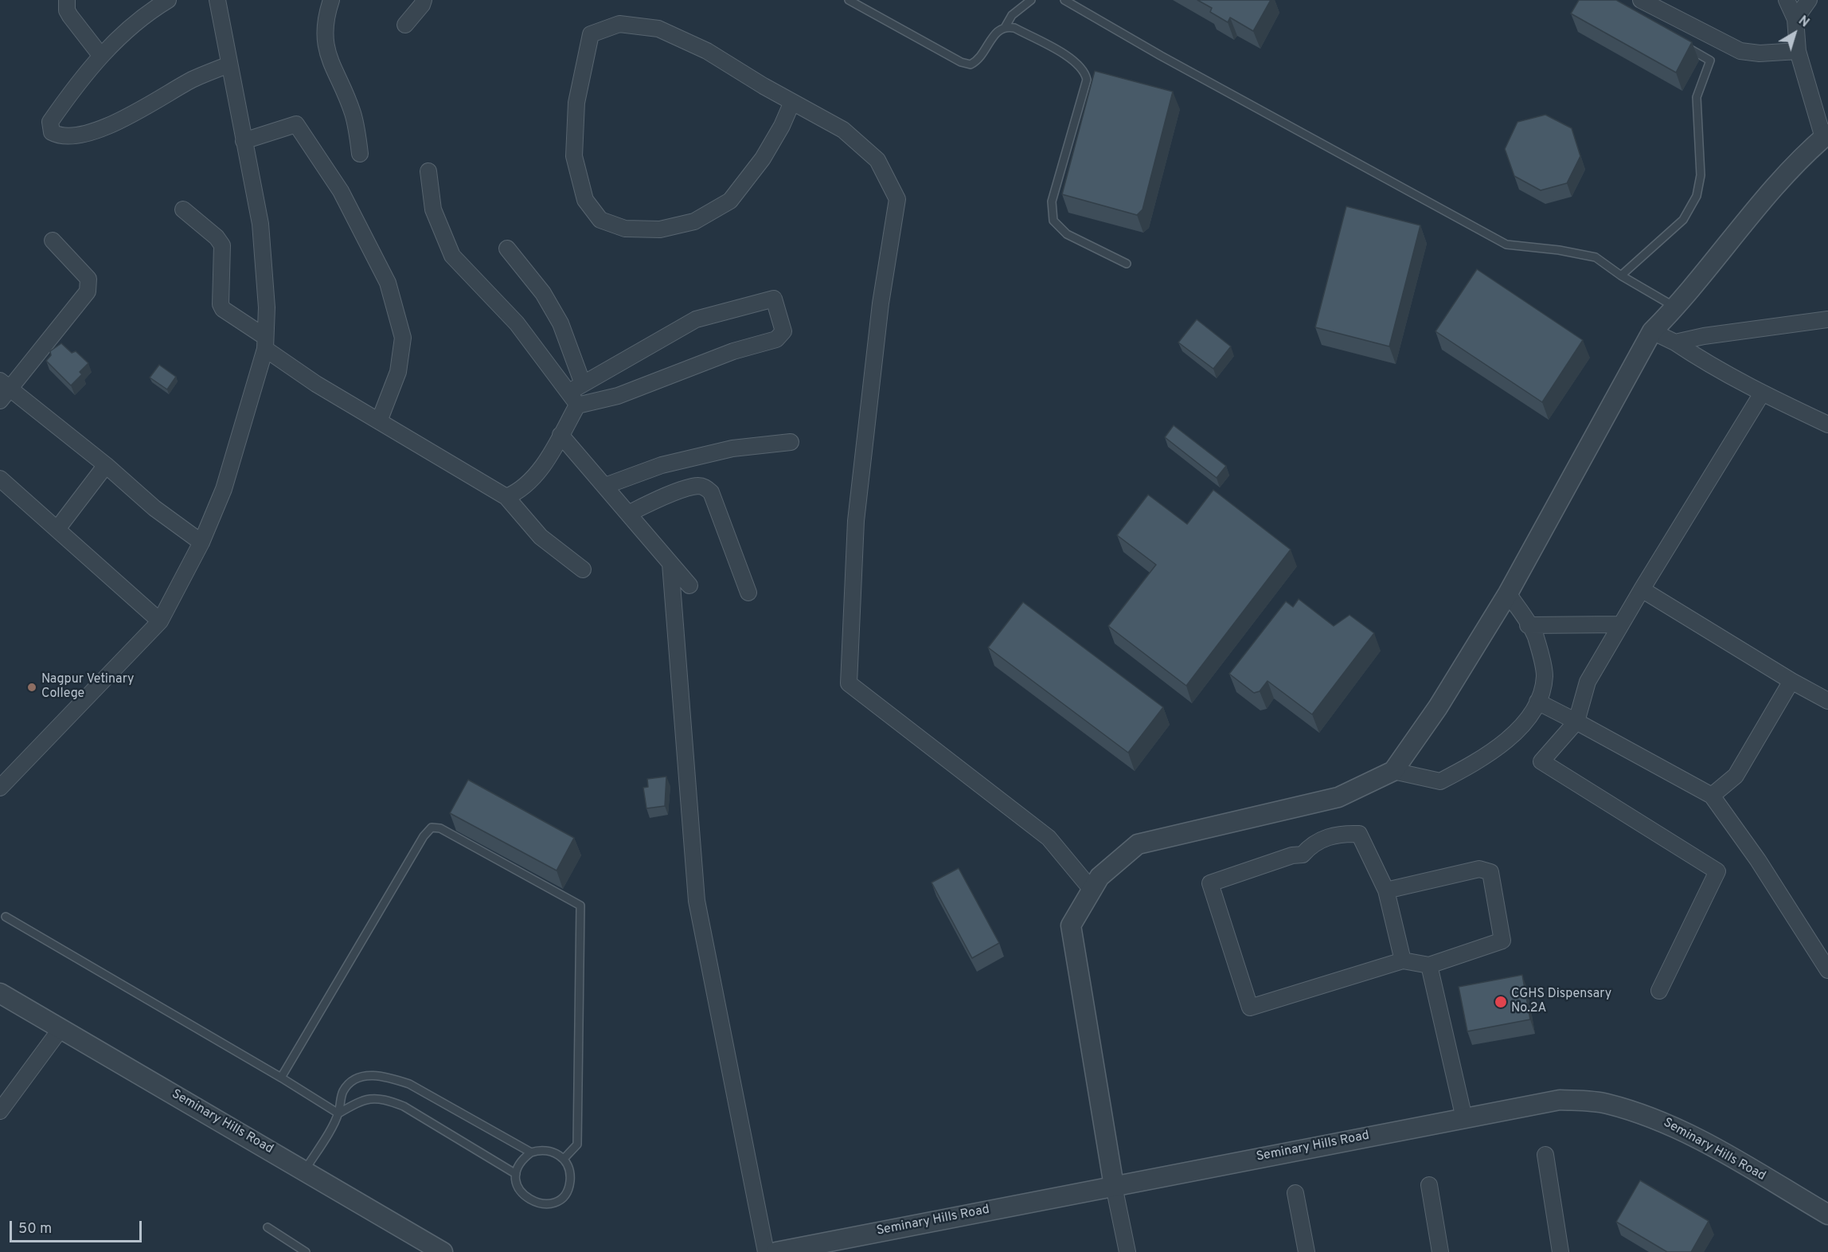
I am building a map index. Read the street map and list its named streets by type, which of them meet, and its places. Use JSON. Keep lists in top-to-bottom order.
{
  "streets": {
    "street": ["Seminary Hills Road"]
  },
  "places": ["Nagpur Vetinary College", "CGHS Dispensary No.2A"],
  "scale_bar": "50 m",
  "north": "top right"
}
